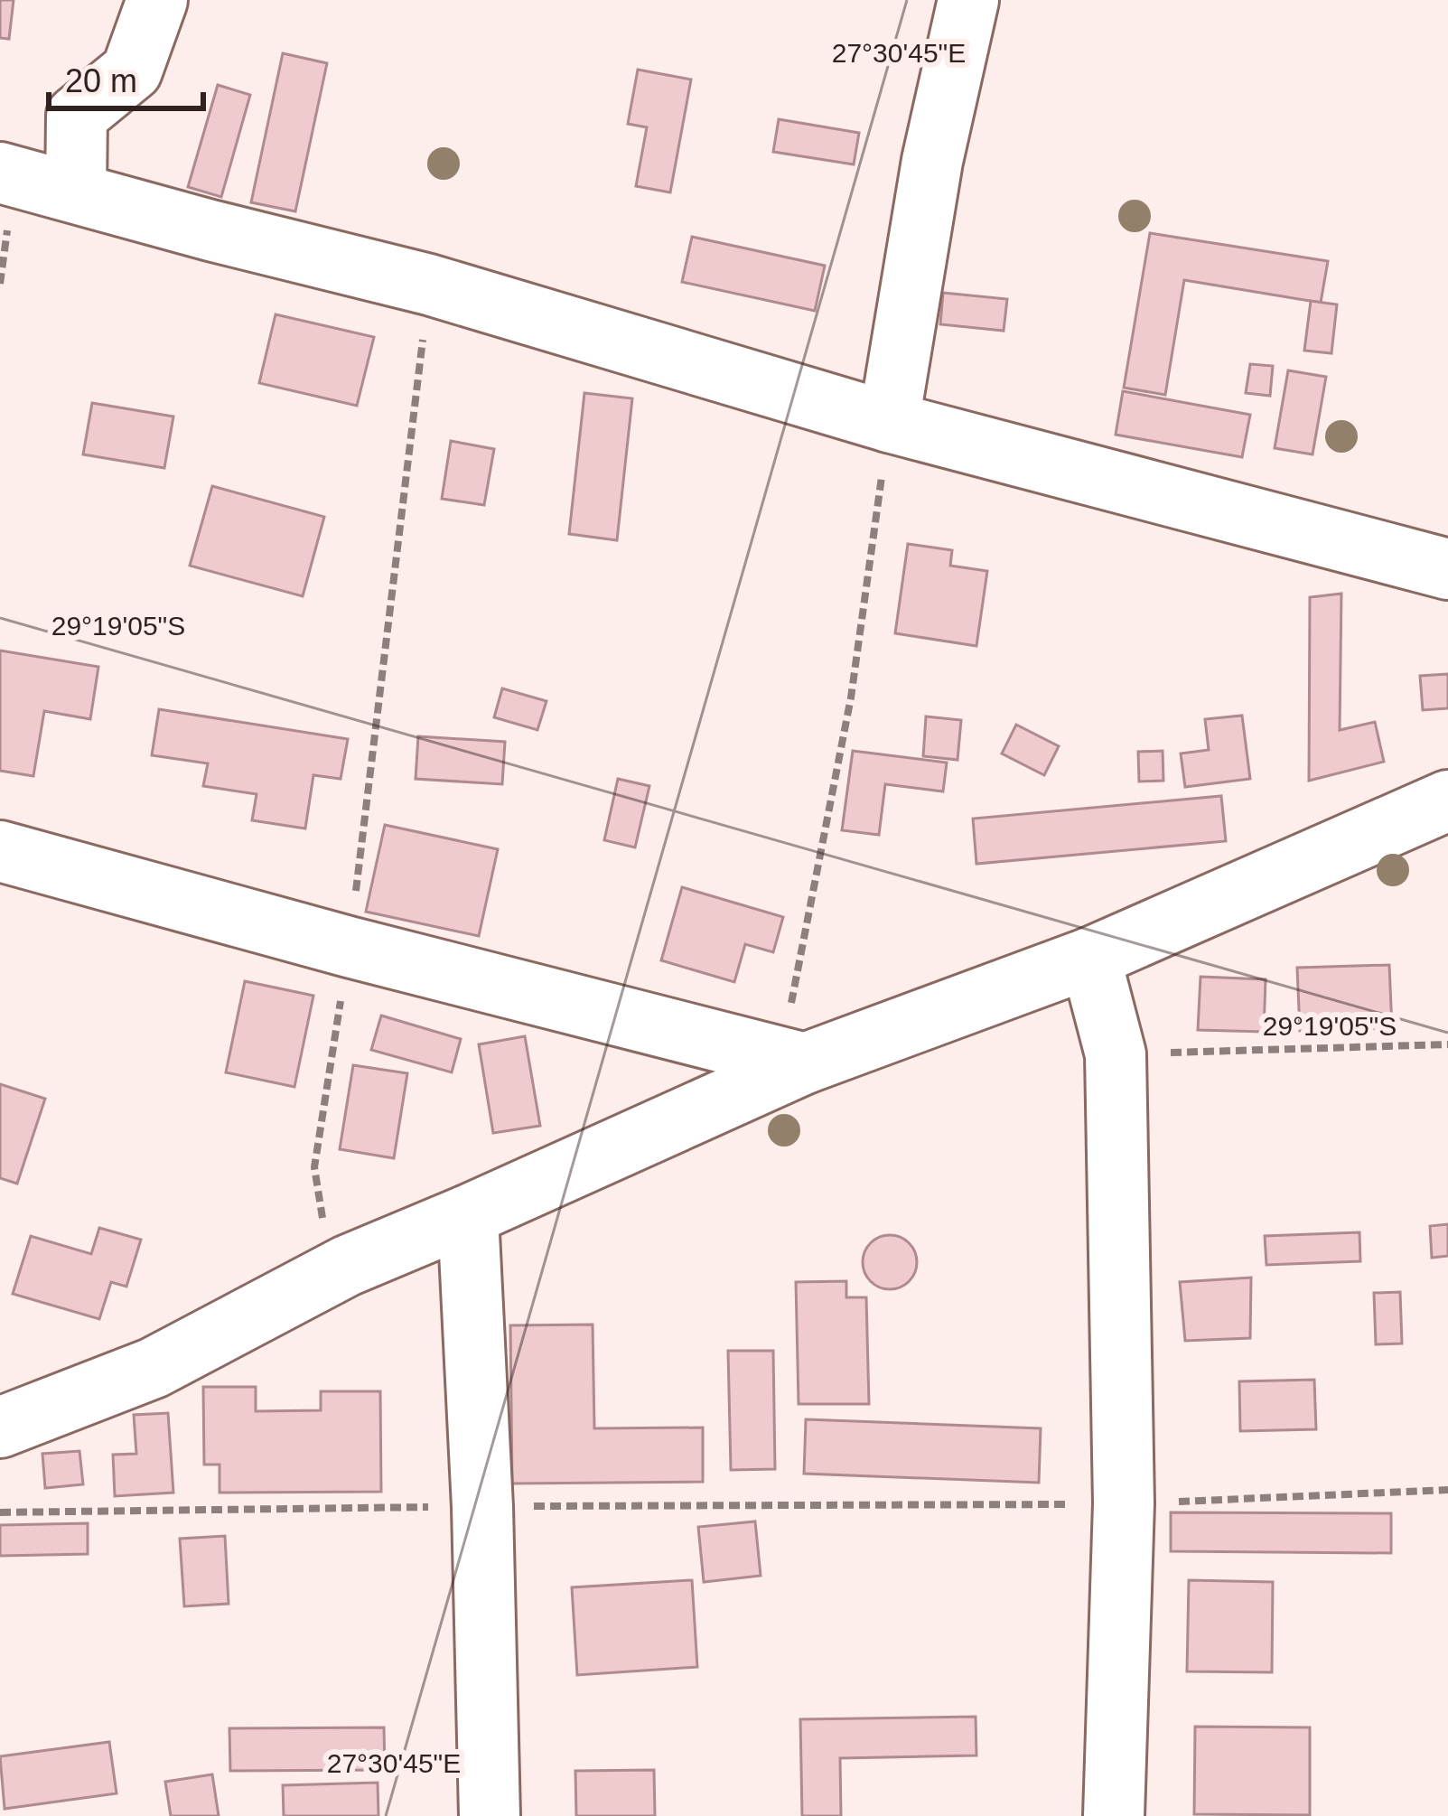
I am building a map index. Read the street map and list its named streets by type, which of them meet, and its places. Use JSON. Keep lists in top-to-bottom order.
{
  "scale_bar": "20 m",
  "coordinates": ["27°30'45\"E", "29°19'05\"S"]
}
